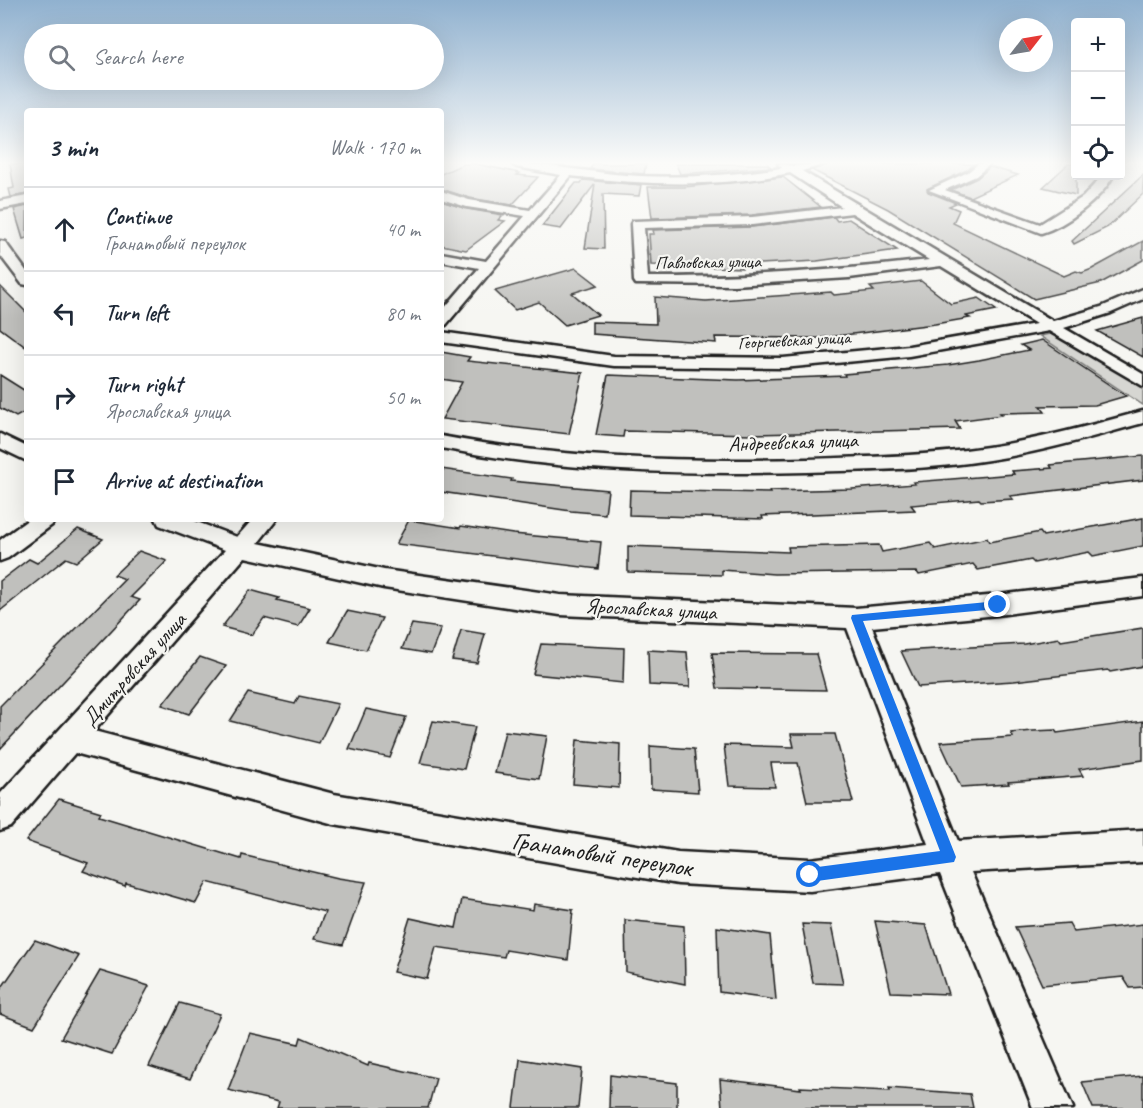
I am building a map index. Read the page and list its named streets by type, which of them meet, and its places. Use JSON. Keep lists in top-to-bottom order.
{
  "streets": {
    "street": [
      "Павловская улица",
      "Георгиевская улица",
      "Андреевская улица",
      "Ярославская улица",
      "Дмитровская улица",
      "Гранатовый переулок"
    ]
  },
  "crossings": [
    ["Ярославская улица", "Дмитровская улица"],
    ["Дмитровская улица", "Гранатовый переулок"]
  ],
  "north": "top right",
  "page": {
    "map_buttons": ["+", "−"],
    "search": "Search here",
    "heading": ["3 min", "Walk · 170 m"],
    "list": [
      ["Continue", "Гранатовый переулок", "40 m"],
      ["Turn left", "80 m"],
      ["Turn right", "Ярославская улица", "50 m"],
      "Arrive at destination"
    ]
  }
}
